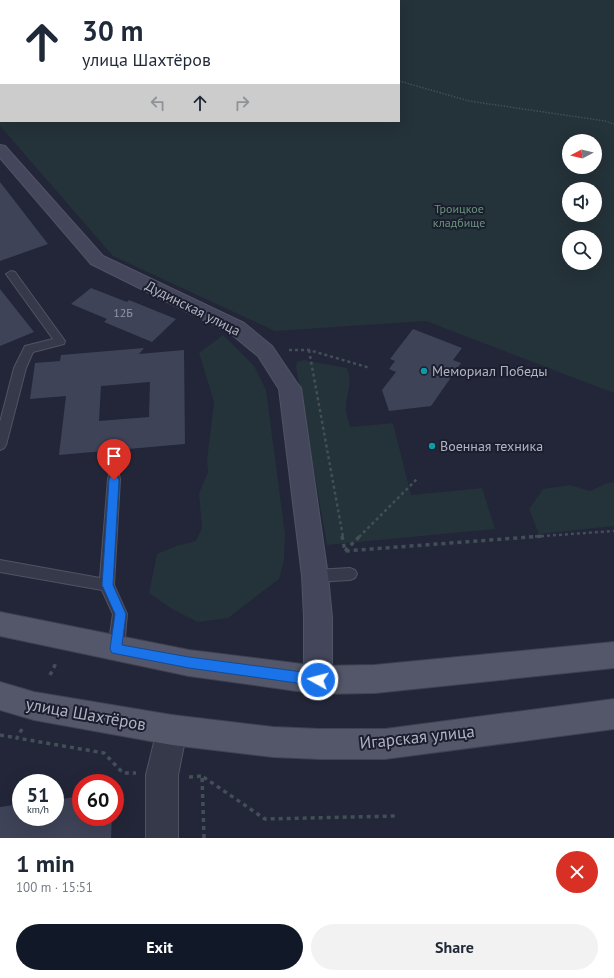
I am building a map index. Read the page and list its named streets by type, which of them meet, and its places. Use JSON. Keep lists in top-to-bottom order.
{
  "streets": {
    "main road": ["улица Шахтёров", "Игарская улица"],
    "street": ["Дудинская улица"]
  },
  "crossings": [
    ["улица Шахтёров", "Игарская улица"]
  ],
  "parks": ["Троицкое кладбище"],
  "places": ["Мемориал Победы", "Военная техника"],
  "house_numbers": ["12Б"],
  "north": "left",
  "page": {
    "turn": ["30 m", "улица Шахтёров"],
    "speed": "51 km/h",
    "limit": "60",
    "heading": ["1 min", "100 m · 15:51"],
    "buttons": ["Exit", "Share"]
  }
}
